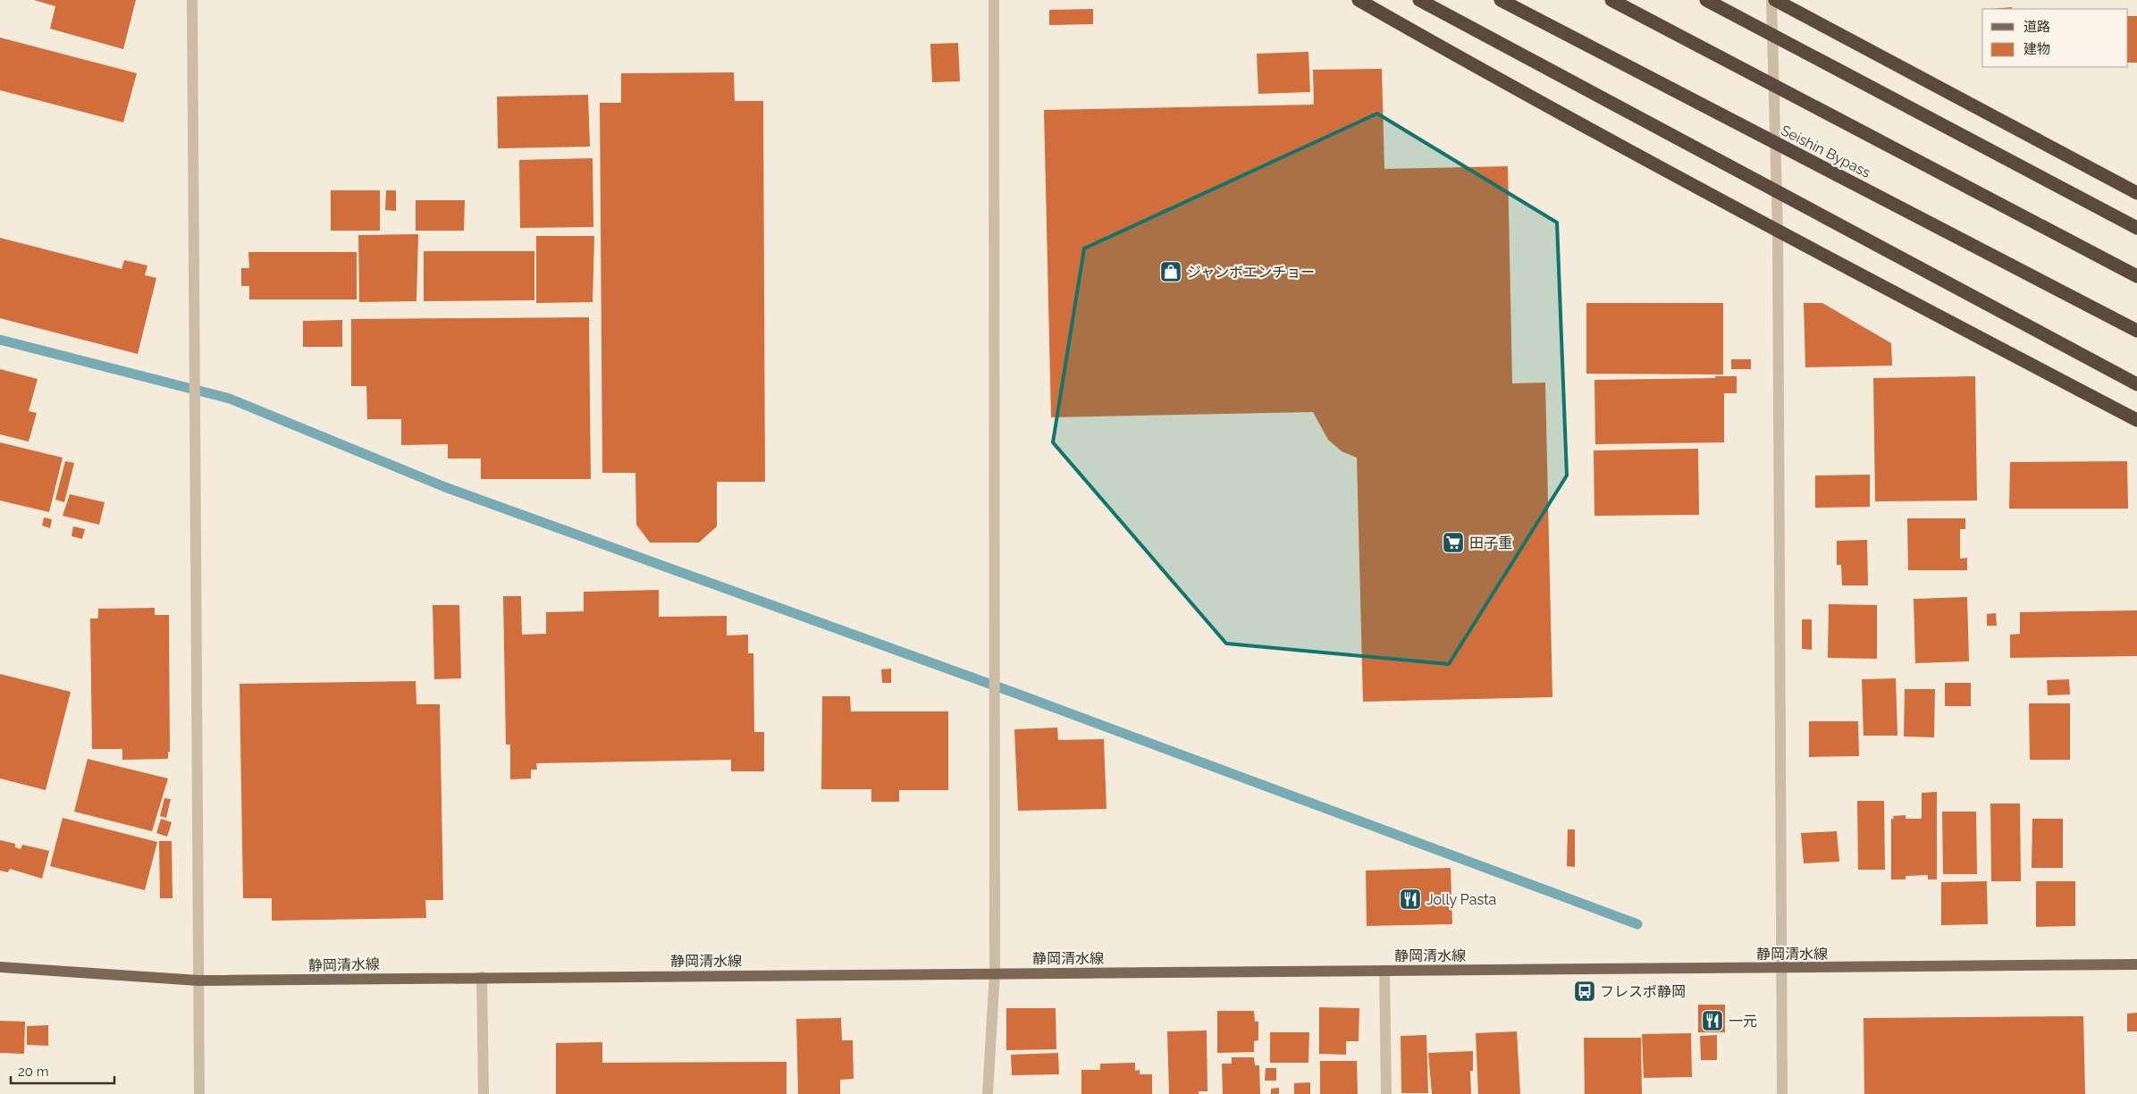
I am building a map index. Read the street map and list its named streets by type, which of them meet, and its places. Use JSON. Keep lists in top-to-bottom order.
{
  "streets": {
    "highway": ["Seishin Bypass"],
    "main road": ["静岡清水線"]
  },
  "places": {
    "shop": ["ジャンボエンチョー"],
    "supermarket": ["田子重"],
    "restaurant": ["Jolly Pasta", "一元"],
    "bus stop": ["フレスポ静岡"]
  },
  "legend": ["道路", "建物"],
  "scale_bar": "20 m"
}
